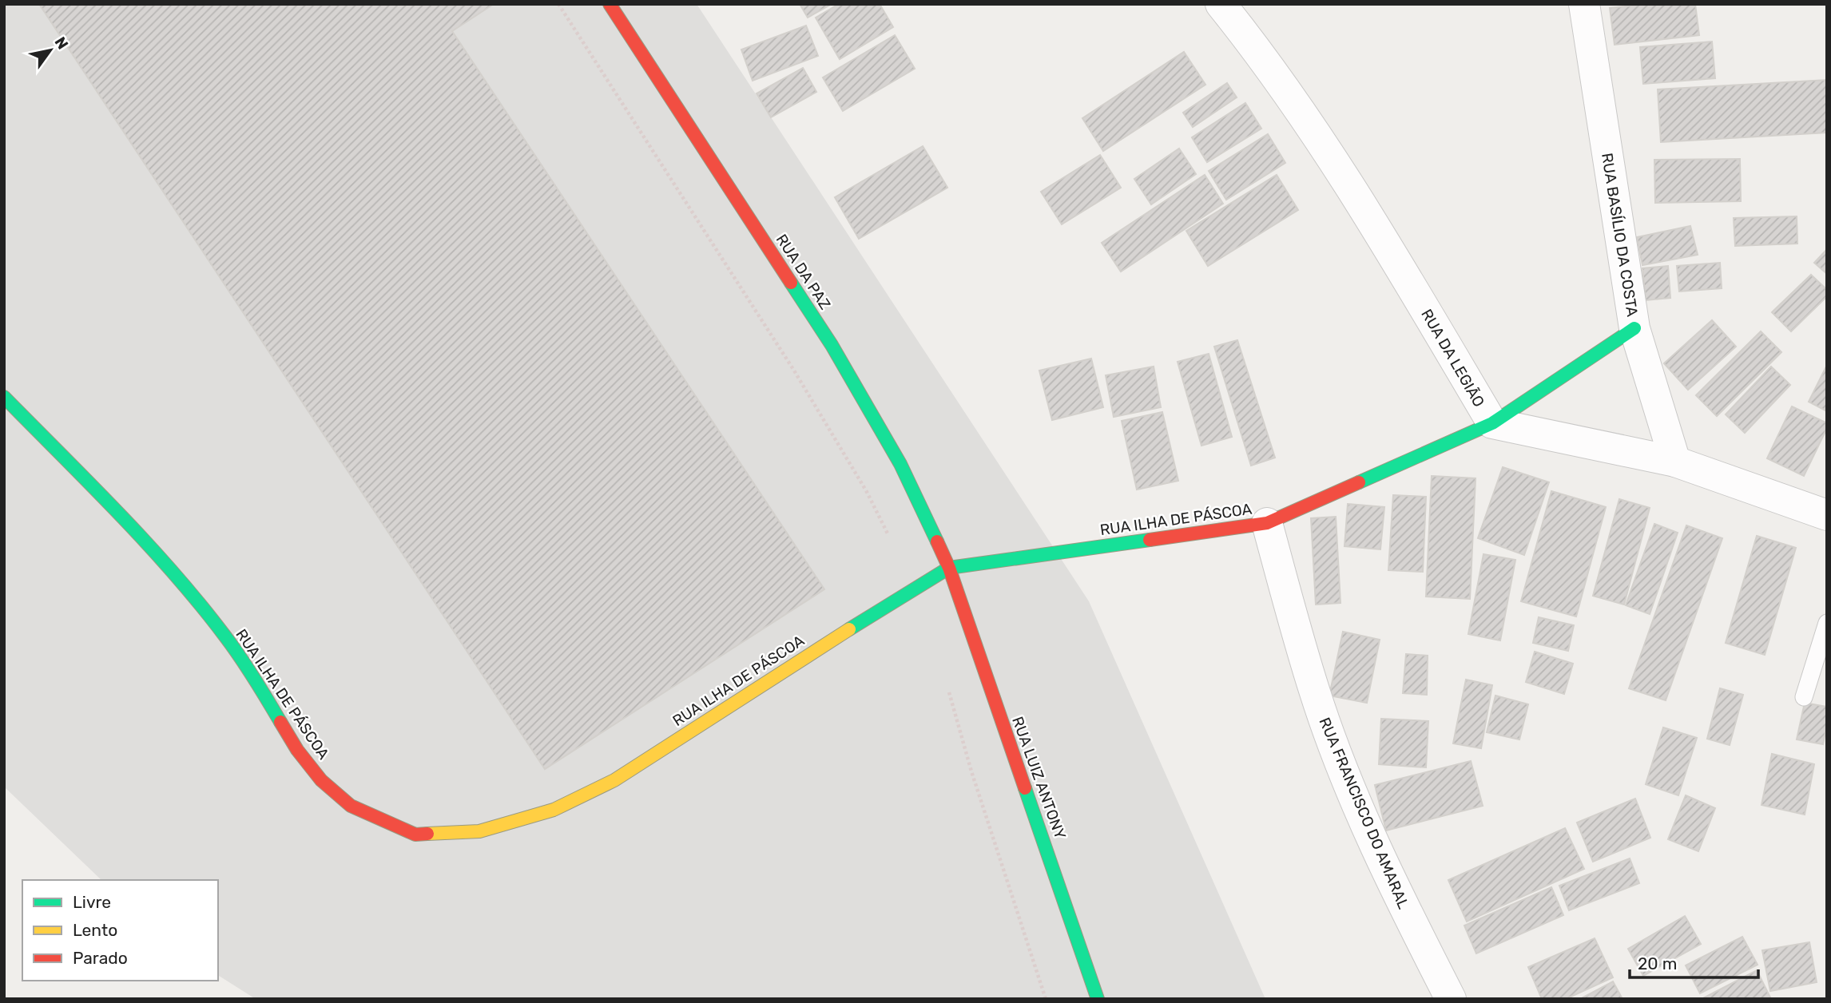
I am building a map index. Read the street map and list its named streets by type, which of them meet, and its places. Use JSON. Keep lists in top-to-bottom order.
{
  "streets": {
    "street": [
      "RUA BASÍLIO DA COSTA",
      "RUA DA PAZ",
      "RUA DA LEGIÃO",
      "RUA ILHA DE PÁSCOA",
      "RUA LUIZ ANTONY",
      "RUA FRANCISCO DO AMARAL"
    ]
  },
  "crossings": [
    ["RUA BASÍLIO DA COSTA", "RUA DA LEGIÃO"],
    ["RUA BASÍLIO DA COSTA", "RUA ILHA DE PÁSCOA"],
    ["RUA DA PAZ", "RUA ILHA DE PÁSCOA"],
    ["RUA DA PAZ", "RUA LUIZ ANTONY"],
    ["RUA DA LEGIÃO", "RUA ILHA DE PÁSCOA"],
    ["RUA ILHA DE PÁSCOA", "RUA LUIZ ANTONY"],
    ["RUA ILHA DE PÁSCOA", "RUA FRANCISCO DO AMARAL"]
  ],
  "legend": ["Livre", "Lento", "Parado"],
  "scale_bar": "20 m",
  "north": "top right"
}
